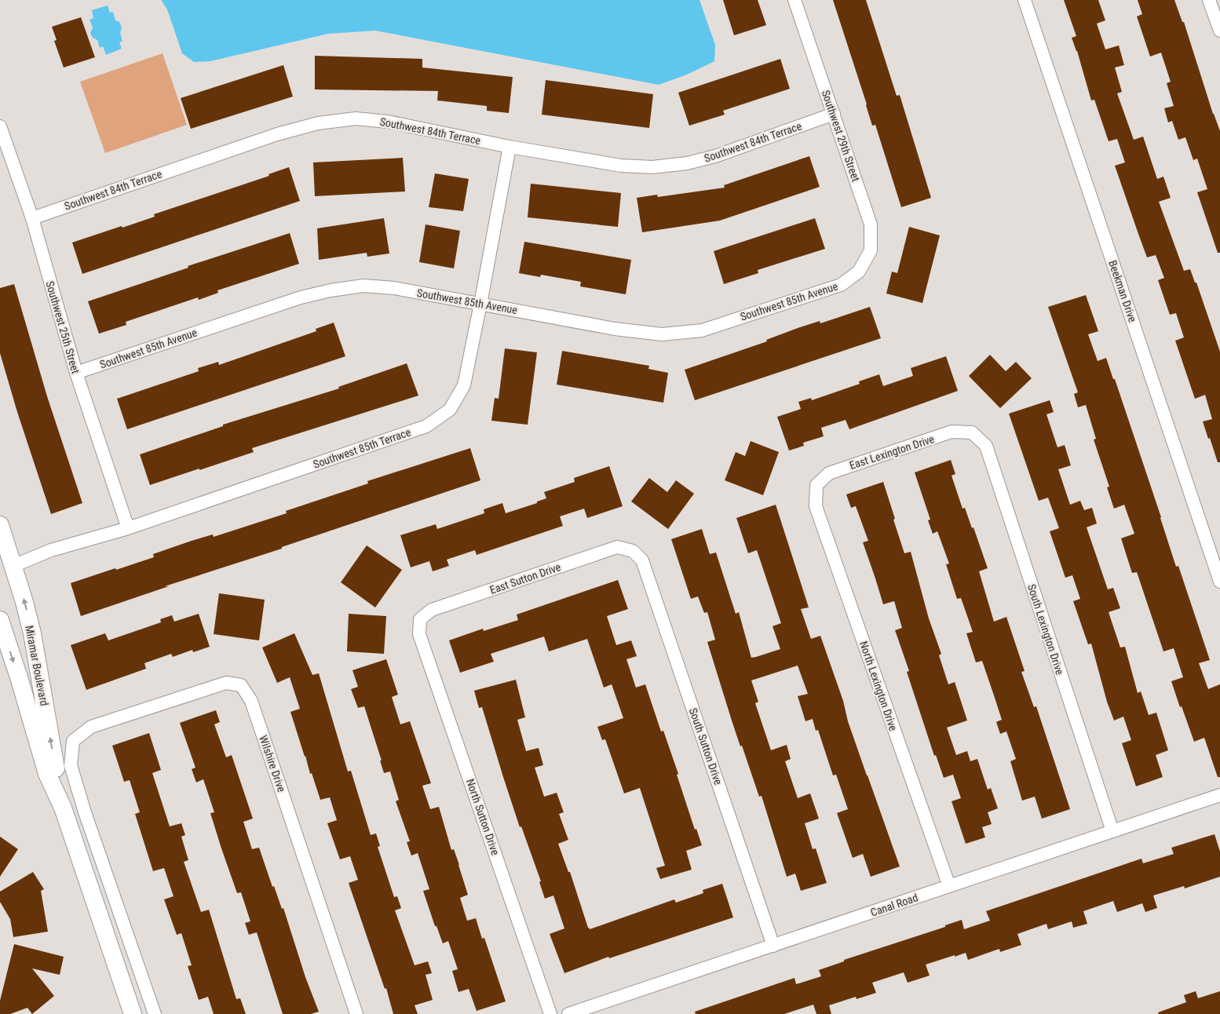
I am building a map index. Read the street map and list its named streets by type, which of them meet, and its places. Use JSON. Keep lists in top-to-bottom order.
{
  "streets": {
    "street": [
      "Southwest 84th Terrace",
      "Southwest 29th Street",
      "Beekman Drive",
      "Southwest 85th Avenue",
      "Southwest 25th Street",
      "Southwest 85th Terrace",
      "East Lexington Drive",
      "East Sutton Drive",
      "South Lexington Drive",
      "Miramar Boulevard",
      "North Lexington Drive",
      "South Sutton Drive",
      "Wilshire Drive",
      "North Sutton Drive",
      "Canal Road"
    ]
  },
  "crossings": [
    ["Southwest 84th Terrace", "Southwest 29th Street"],
    ["Southwest 84th Terrace", "Southwest 25th Street"],
    ["Southwest 84th Terrace", "Southwest 85th Terrace"],
    ["Southwest 29th Street", "Southwest 85th Avenue"],
    ["Southwest 85th Avenue", "Southwest 25th Street"],
    ["Southwest 85th Avenue", "Southwest 85th Terrace"],
    ["Southwest 25th Street", "Southwest 85th Terrace"],
    ["Southwest 85th Terrace", "Miramar Boulevard"],
    ["East Lexington Drive", "South Lexington Drive"],
    ["East Lexington Drive", "North Lexington Drive"],
    ["East Sutton Drive", "South Sutton Drive"],
    ["East Sutton Drive", "North Sutton Drive"],
    ["South Lexington Drive", "Canal Road"],
    ["North Lexington Drive", "Canal Road"],
    ["South Sutton Drive", "Canal Road"]
  ]
}
